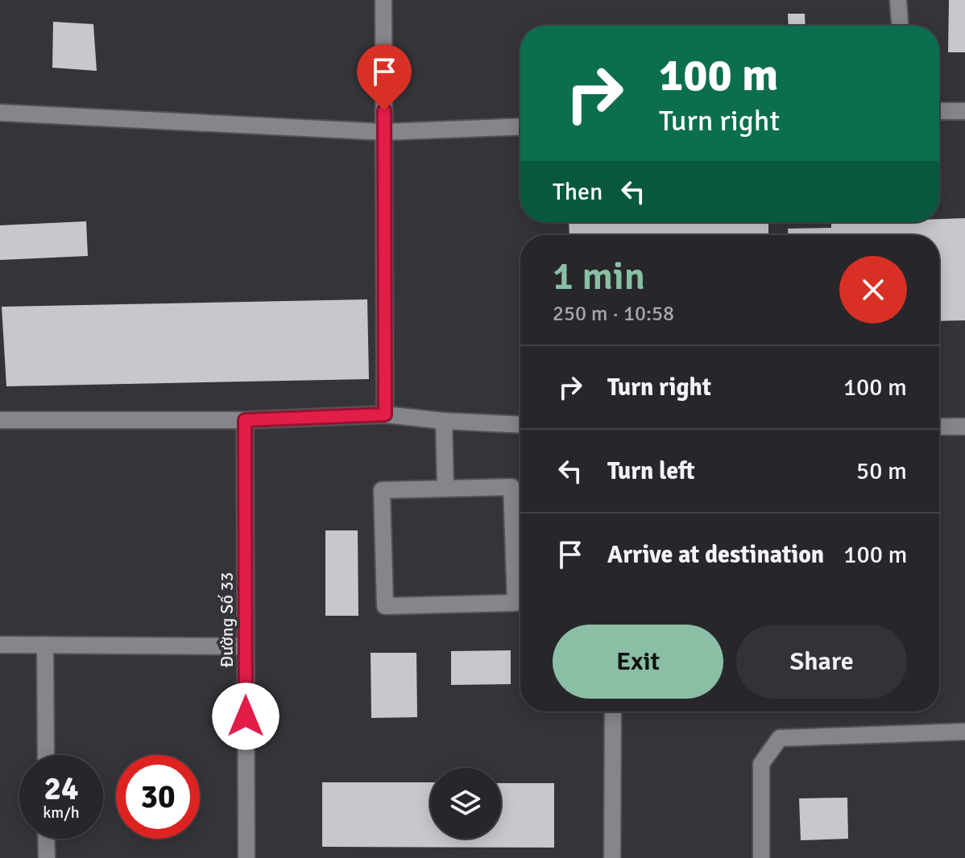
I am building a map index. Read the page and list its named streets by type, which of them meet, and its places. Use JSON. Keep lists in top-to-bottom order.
{
  "streets": {
    "street": ["Đường Số 33"]
  },
  "page": {
    "turn": ["100 m", "Turn right"],
    "then": "Then",
    "heading": ["1 min", "250 m · 10:58"],
    "list": [
      {
        "name": "Turn right",
        "value": "100 m"
      },
      {
        "name": "Turn left",
        "value": "50 m"
      },
      {
        "name": "Arrive at destination",
        "value": "100 m"
      }
    ],
    "buttons": ["Exit", "Share"],
    "speed": "24 km/h",
    "limit": "30"
  }
}
